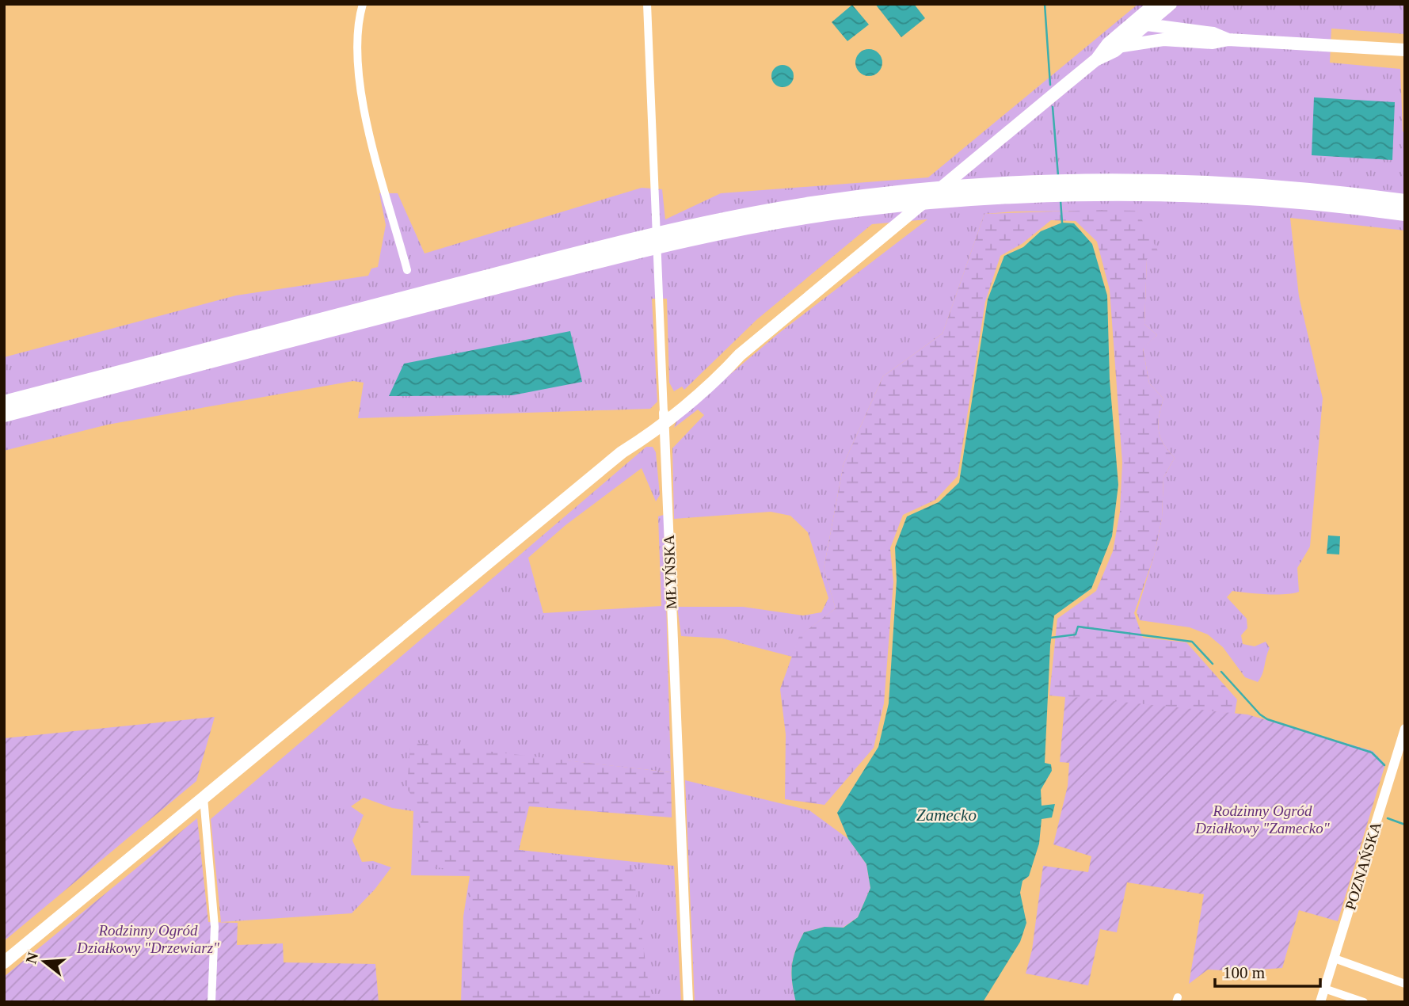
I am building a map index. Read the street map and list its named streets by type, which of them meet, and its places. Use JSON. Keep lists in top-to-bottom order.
{
  "streets": {
    "street": ["MŁYŃSKA", "POZNAŃSKA"]
  },
  "water": ["Zamecko"],
  "parks": ["Rodzinny Ogród Działkowy \"Zamecko\"", "Rodzinny Ogród Działkowy \"Drzewiarz\""],
  "scale_bar": "100 m",
  "north": "left"
}
